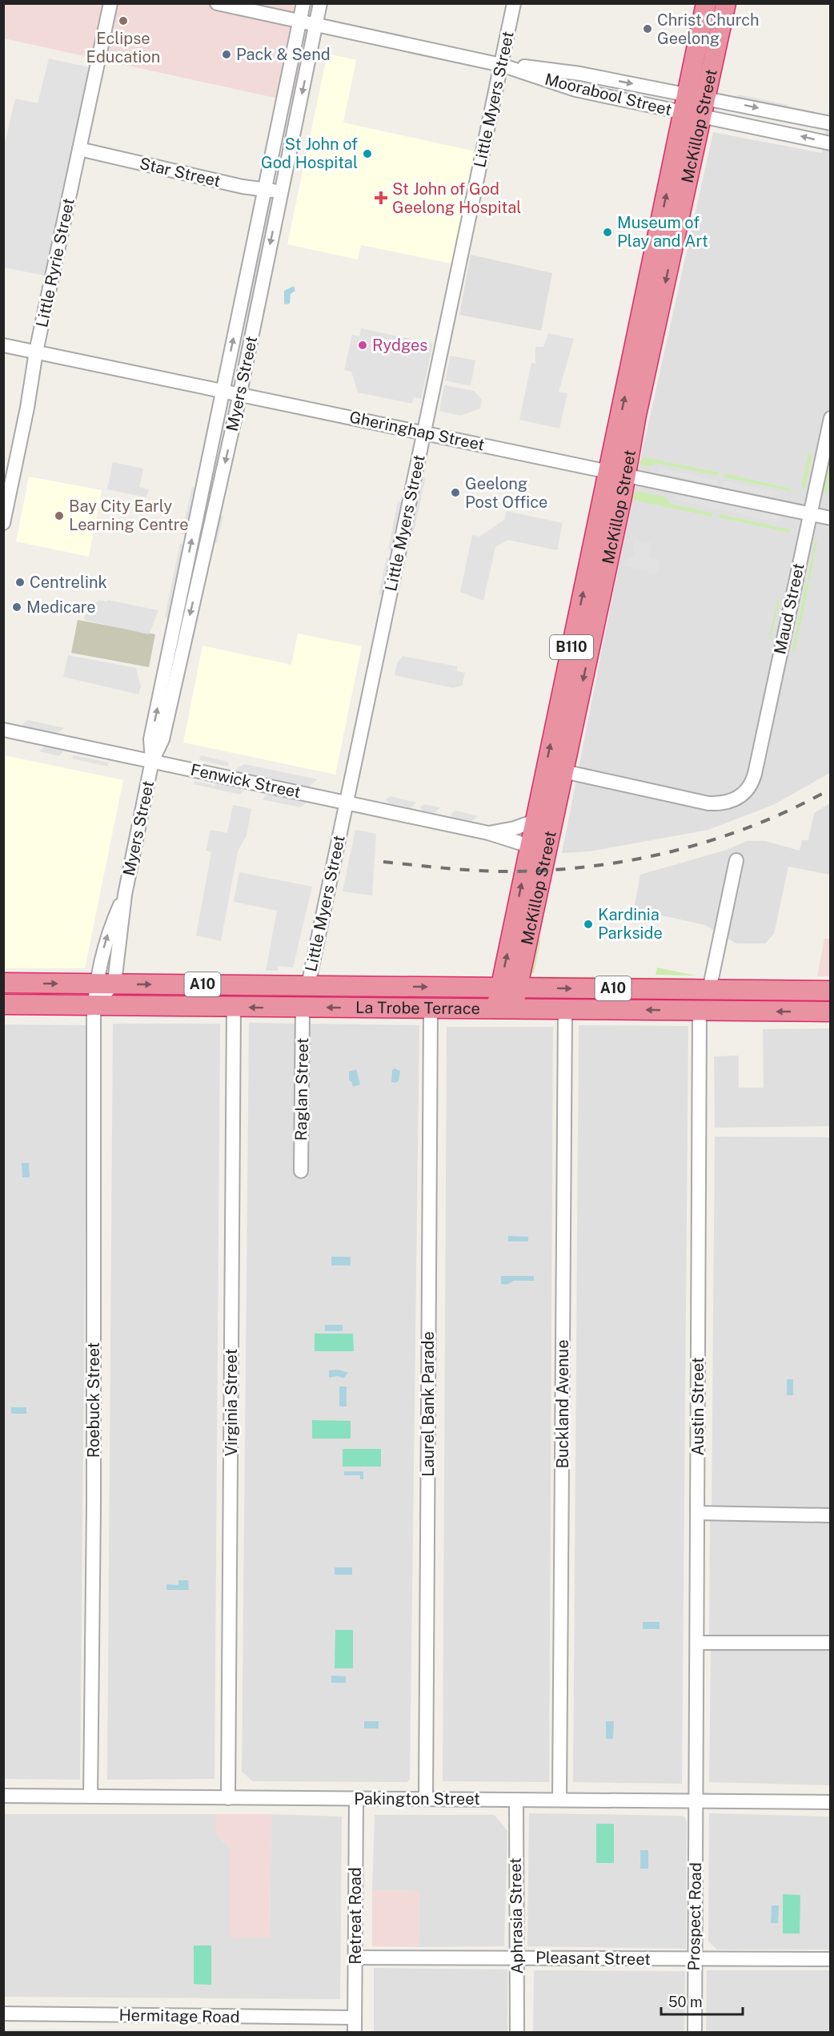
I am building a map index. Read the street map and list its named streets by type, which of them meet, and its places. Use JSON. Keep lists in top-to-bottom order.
{
  "streets": {
    "highway": [
      "McKillop Street",
      "B110",
      "A10",
      "La Trobe Terrace"
    ],
    "street": [
      "Moorabool Street",
      "Little Myers Street",
      "Star Street",
      "Little Ryrie Street",
      "Myers Street",
      "Gheringhap Street",
      "Maud Street",
      "Fenwick Street",
      "Raglan Street",
      "Roebuck Street",
      "Virginia Street",
      "Laurel Bank Parade",
      "Buckland Avenue",
      "Austin Street",
      "Pakington Street",
      "Retreat Road",
      "Aphrasia Street",
      "Prospect Road",
      "Pleasant Street",
      "Hermitage Road"
    ]
  },
  "crossings": [
    ["Moorabool Street", "Little Myers Street"],
    ["Moorabool Street", "McKillop Street"],
    ["Moorabool Street", "Myers Street"],
    ["Little Myers Street", "Gheringhap Street"],
    ["Little Myers Street", "Fenwick Street"],
    ["Little Myers Street", "La Trobe Terrace"],
    ["McKillop Street", "Gheringhap Street"],
    ["McKillop Street", "Maud Street"],
    ["McKillop Street", "Fenwick Street"],
    ["McKillop Street", "La Trobe Terrace"],
    ["Star Street", "Little Ryrie Street"],
    ["Star Street", "Myers Street"],
    ["Little Ryrie Street", "Gheringhap Street"],
    ["Myers Street", "Gheringhap Street"],
    ["Myers Street", "Fenwick Street"],
    ["Myers Street", "La Trobe Terrace"],
    ["Myers Street", "Roebuck Street"],
    ["Gheringhap Street", "Maud Street"],
    ["La Trobe Terrace", "Raglan Street"],
    ["La Trobe Terrace", "Roebuck Street"],
    ["La Trobe Terrace", "Virginia Street"],
    ["La Trobe Terrace", "Laurel Bank Parade"],
    ["La Trobe Terrace", "Buckland Avenue"],
    ["La Trobe Terrace", "Austin Street"],
    ["Roebuck Street", "Pakington Street"],
    ["Virginia Street", "Pakington Street"],
    ["Laurel Bank Parade", "Pakington Street"],
    ["Buckland Avenue", "Pakington Street"],
    ["Austin Street", "Pakington Street"],
    ["Austin Street", "Prospect Road"],
    ["Pakington Street", "Retreat Road"],
    ["Pakington Street", "Aphrasia Street"],
    ["Pakington Street", "Prospect Road"],
    ["Retreat Road", "Pleasant Street"],
    ["Retreat Road", "Hermitage Road"],
    ["Aphrasia Street", "Pleasant Street"],
    ["Prospect Road", "Pleasant Street"]
  ],
  "places": {
    "other": [
      "Eclipse Education",
      "Christ Church Geelong",
      "Pack & Send",
      "St John of God Hospital",
      "Museum of Play and Art",
      "Rydges",
      "Geelong Post Office",
      "Bay City Early Learning Centre",
      "Centrelink",
      "Medicare",
      "Kardinia Parkside"
    ],
    "health": ["St John of God Geelong Hospital"]
  },
  "scale_bar": "50 m"
}
